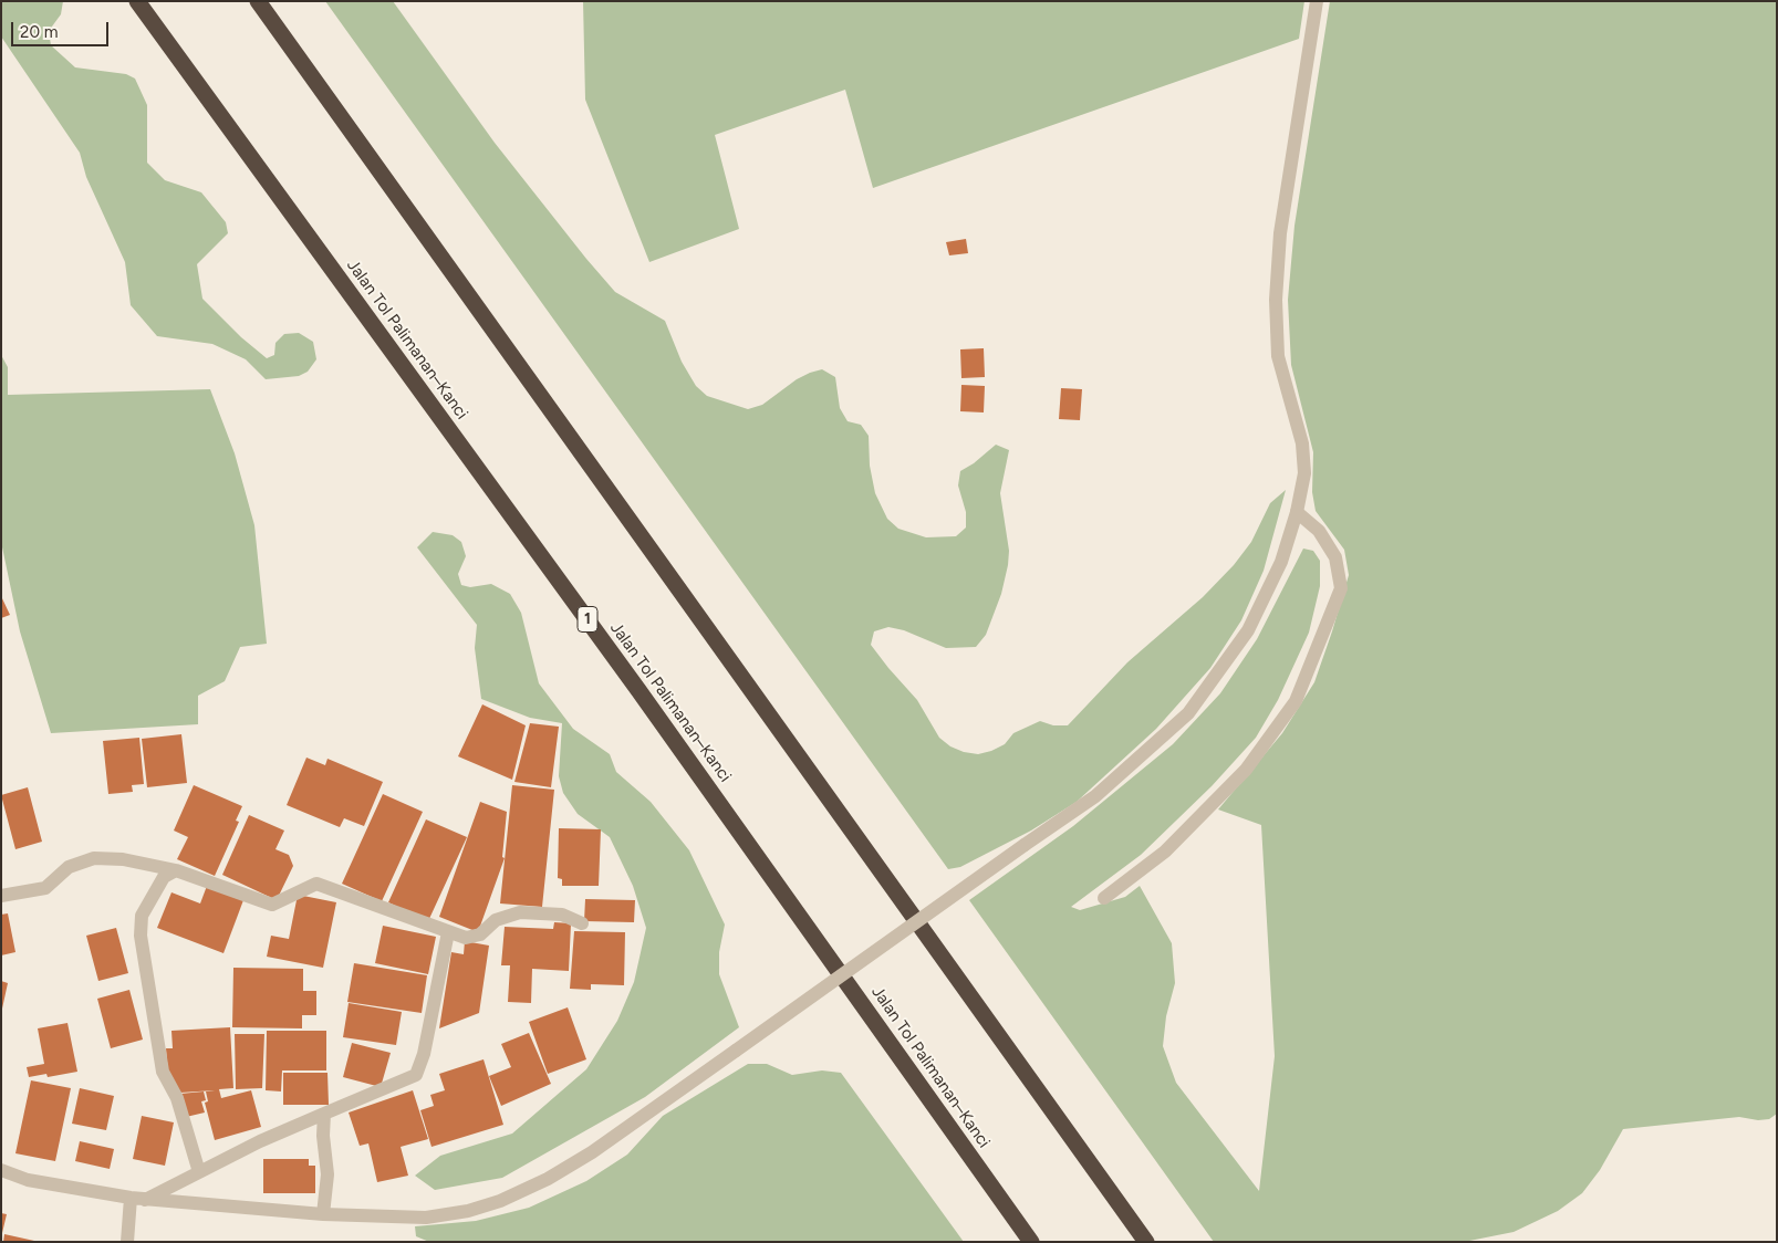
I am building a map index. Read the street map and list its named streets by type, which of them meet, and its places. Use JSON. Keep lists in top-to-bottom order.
{
  "streets": {
    "highway": ["Jalan Tol Palimanan–Kanci", "1"]
  },
  "scale_bar": "20 m"
}
